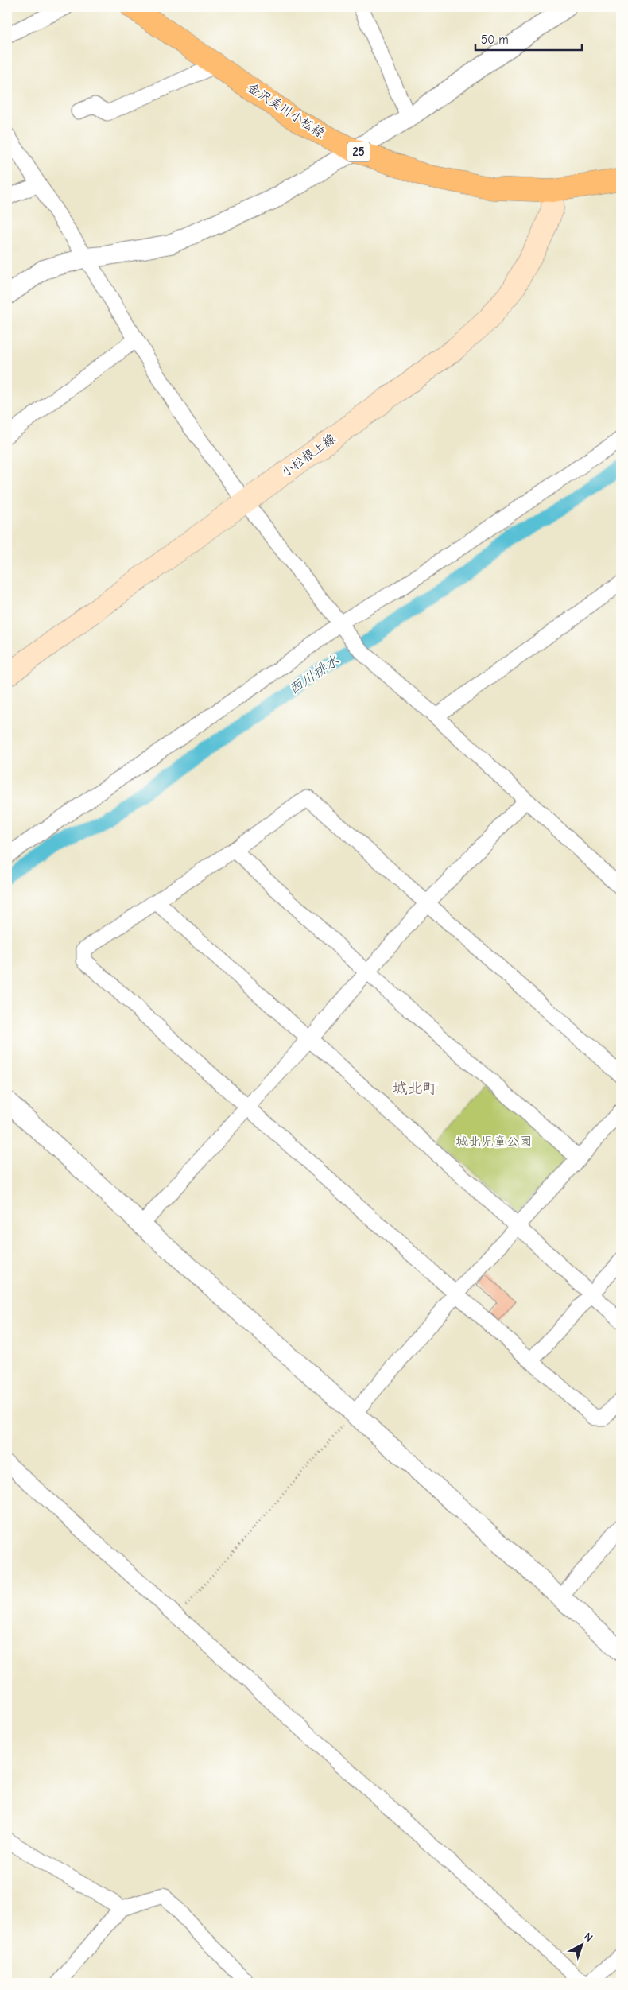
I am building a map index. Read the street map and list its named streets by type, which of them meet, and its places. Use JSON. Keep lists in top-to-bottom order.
{
  "streets": {
    "main road": ["金沢美川小松線", "25", "小松根上線"]
  },
  "crossings": [
    ["金沢美川小松線", "小松根上線"]
  ],
  "districts": ["城北町"],
  "water": ["西川排水"],
  "parks": ["城北児童公園"],
  "scale_bar": "50 m",
  "north": "top right"
}
